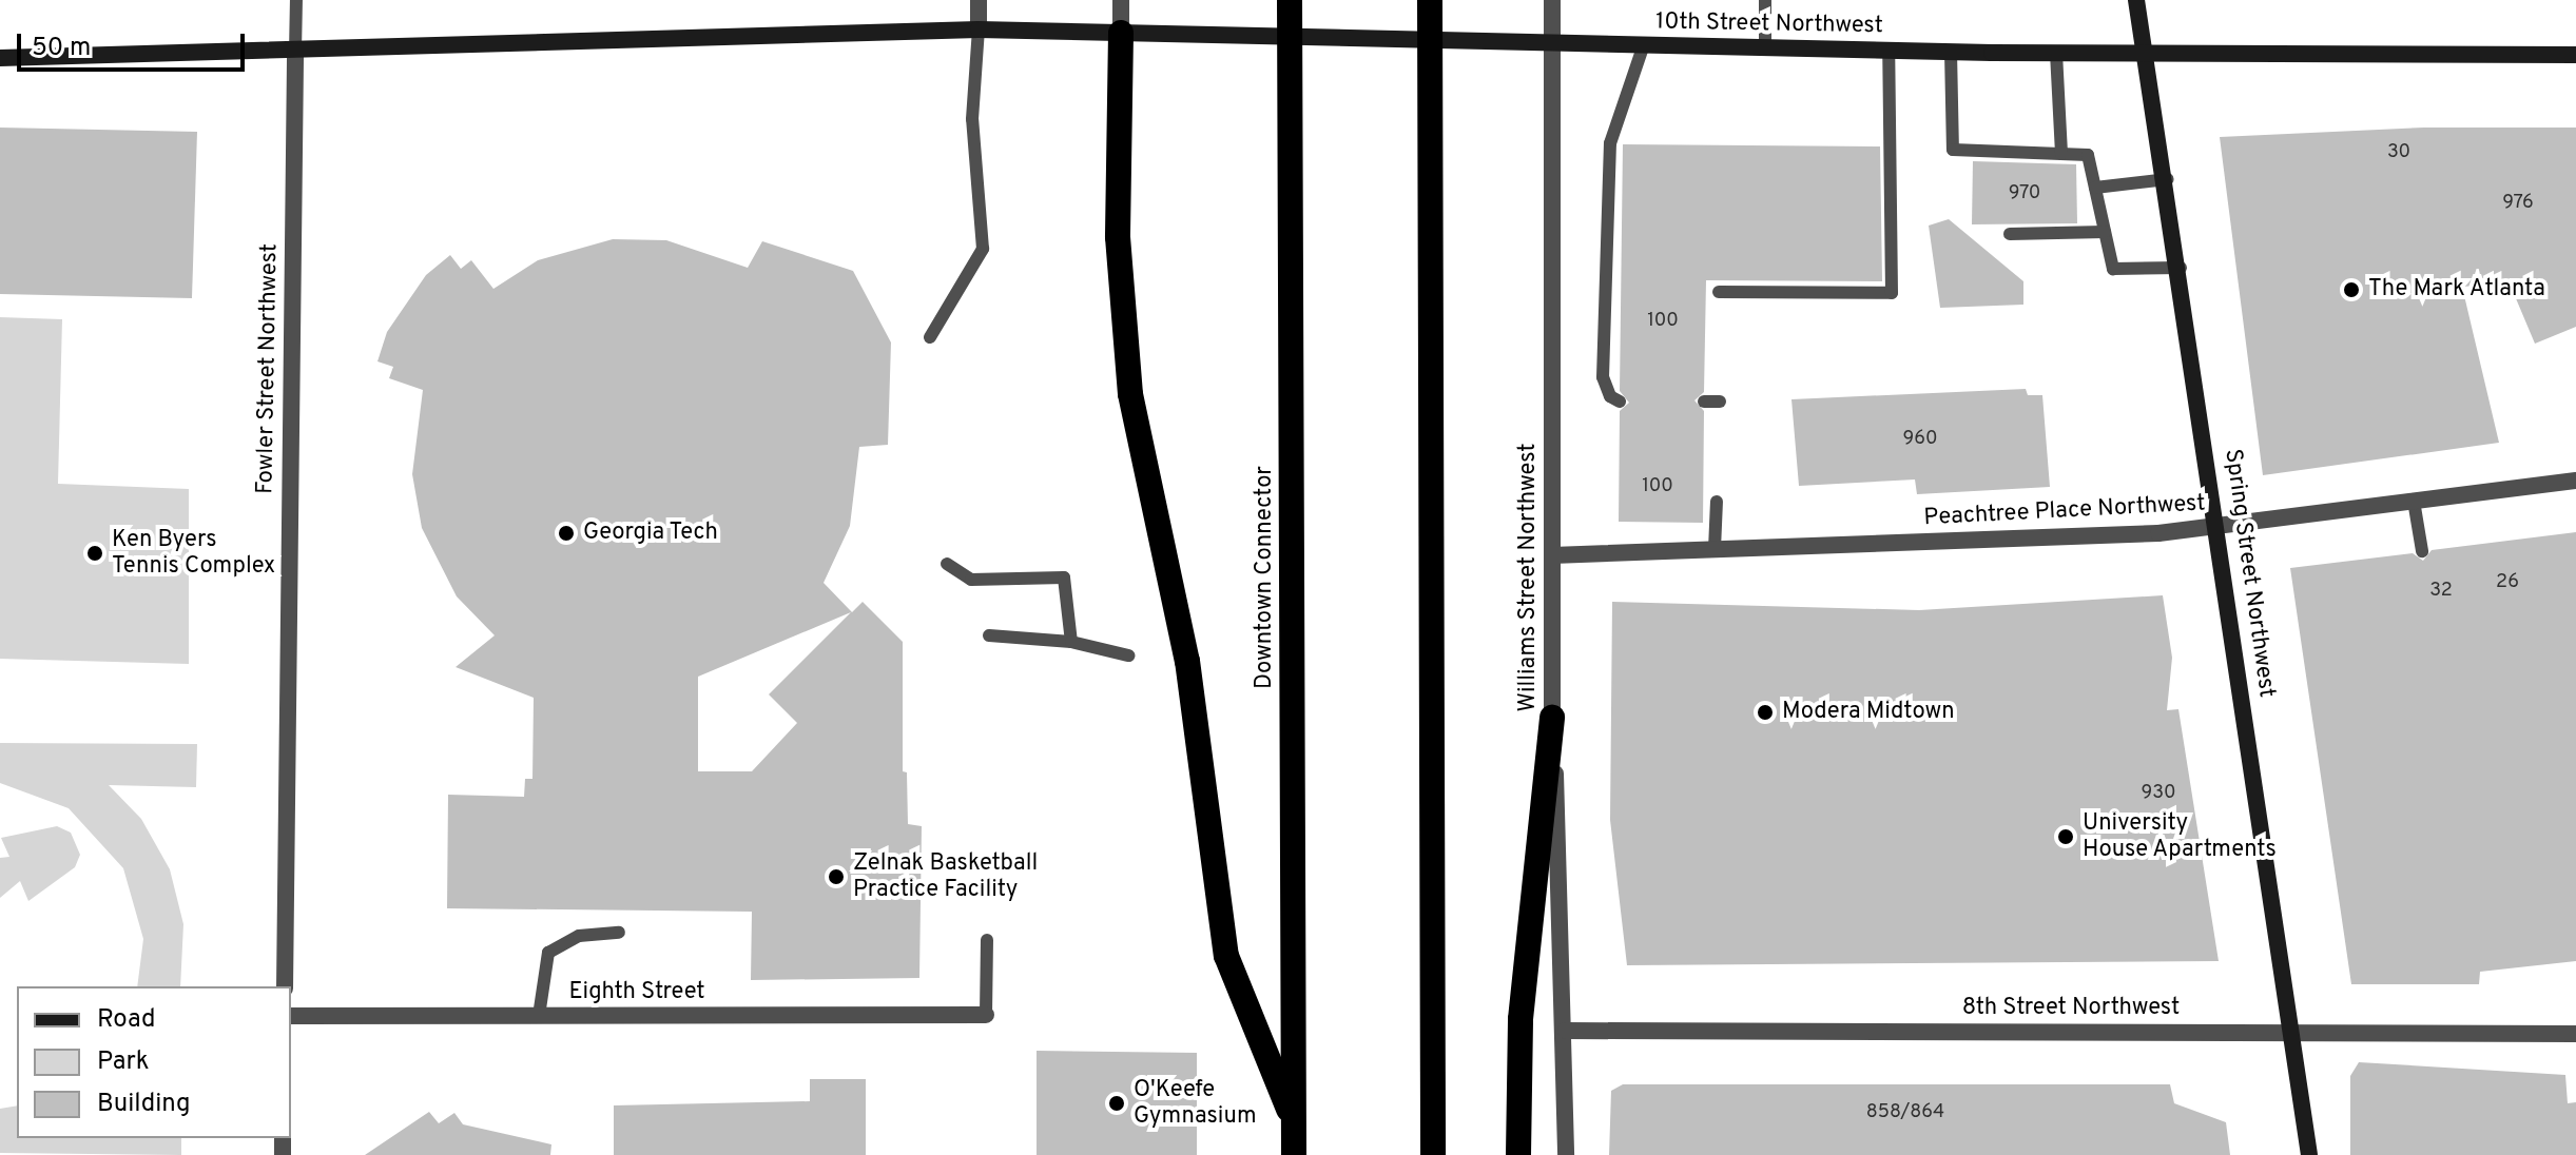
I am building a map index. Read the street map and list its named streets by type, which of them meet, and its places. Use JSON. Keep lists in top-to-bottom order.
{
  "streets": {
    "highway": ["Downtown Connector"],
    "main road": ["10th Street Northwest", "Spring Street Northwest"],
    "street": [
      "Fowler Street Northwest",
      "Peachtree Place Northwest",
      "Williams Street Northwest",
      "Eighth Street",
      "8th Street Northwest"
    ]
  },
  "crossings": [
    ["10th Street Northwest", "Fowler Street Northwest"],
    ["10th Street Northwest", "Spring Street Northwest"],
    ["10th Street Northwest", "Williams Street Northwest"],
    ["Peachtree Place Northwest", "Spring Street Northwest"],
    ["Peachtree Place Northwest", "Williams Street Northwest"],
    ["Spring Street Northwest", "8th Street Northwest"],
    ["Williams Street Northwest", "8th Street Northwest"]
  ],
  "places": [
    "The Mark Atlanta",
    "Georgia Tech",
    "Ken Byers Tennis Complex",
    "Modera Midtown",
    "University House Apartments",
    "Zelnak Basketball Practice Facility",
    "O'Keefe Gymnasium"
  ],
  "house_numbers": [
    "30",
    "970",
    "976",
    "100",
    "960",
    "100",
    "26",
    "32",
    "930",
    "858/864"
  ],
  "legend": ["Road", "Park", "Building"],
  "scale_bar": "50 m"
}
